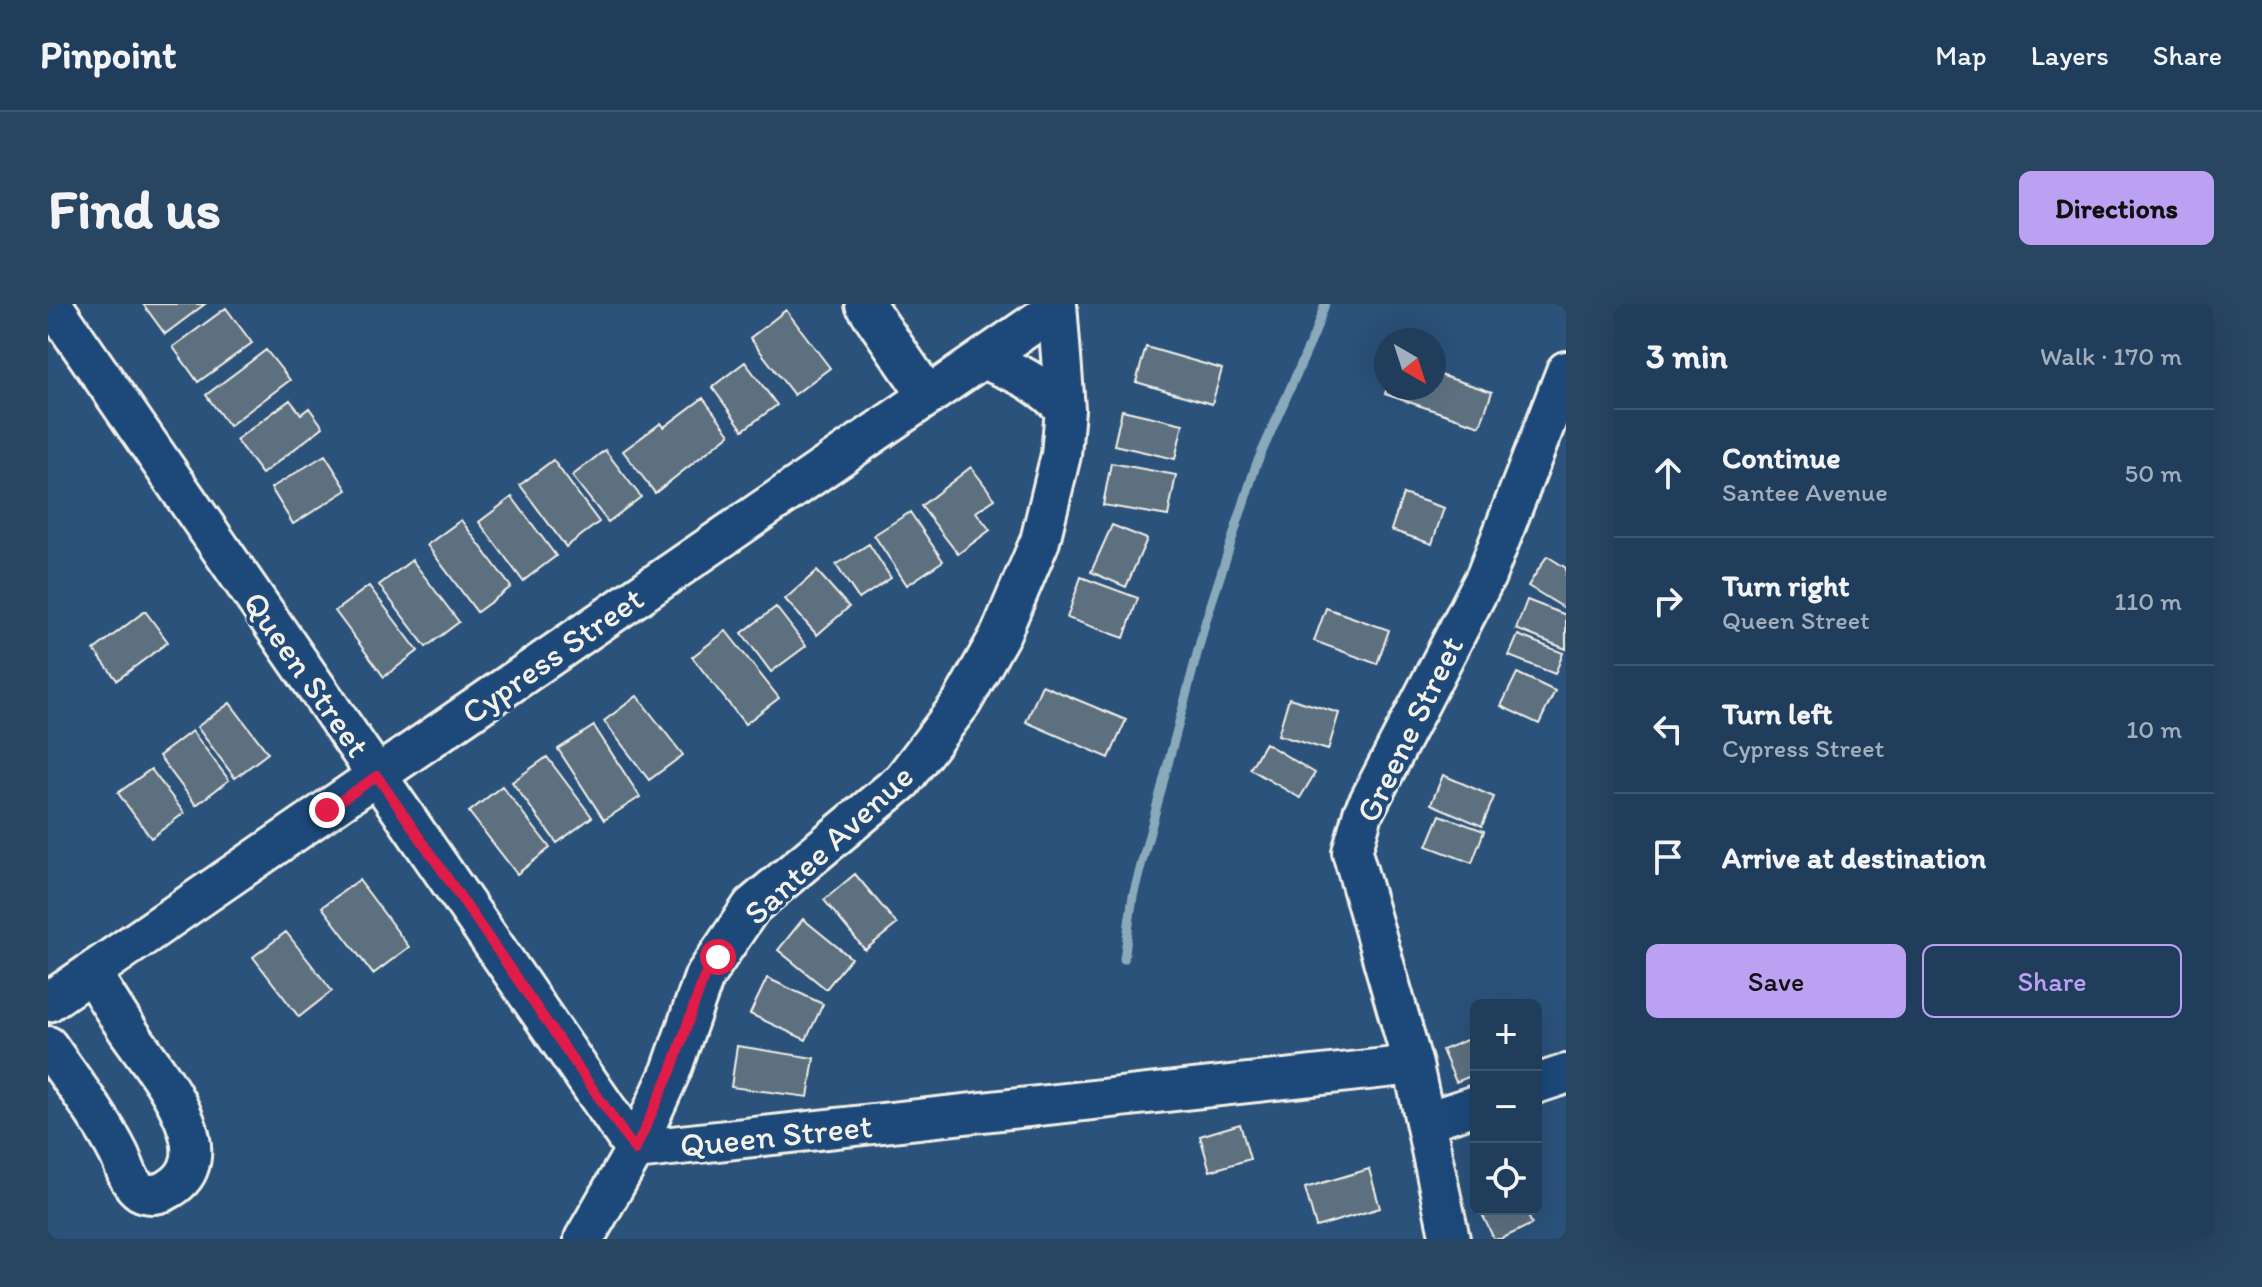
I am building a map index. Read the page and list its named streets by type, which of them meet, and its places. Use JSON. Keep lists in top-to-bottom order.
{
  "streets": {
    "street": [
      "Cypress Street",
      "Queen Street",
      "Greene Street",
      "Santee Avenue"
    ]
  },
  "crossings": [
    ["Cypress Street", "Queen Street"],
    ["Cypress Street", "Santee Avenue"],
    ["Queen Street", "Greene Street"],
    ["Queen Street", "Santee Avenue"]
  ],
  "north": "bottom right",
  "page": {
    "header": "Pinpoint",
    "nav": ["Map", "Layers", "Share"],
    "buttons": [
      "Directions",
      ["Save", "Share"]
    ],
    "title": "Find us",
    "heading": ["3 min", "Walk · 170 m"],
    "list": [
      ["Continue", "Santee Avenue", "50 m"],
      ["Turn right", "Queen Street", "110 m"],
      ["Turn left", "Cypress Street", "10 m"],
      "Arrive at destination"
    ],
    "map_buttons": ["+", "−"]
  }
}
